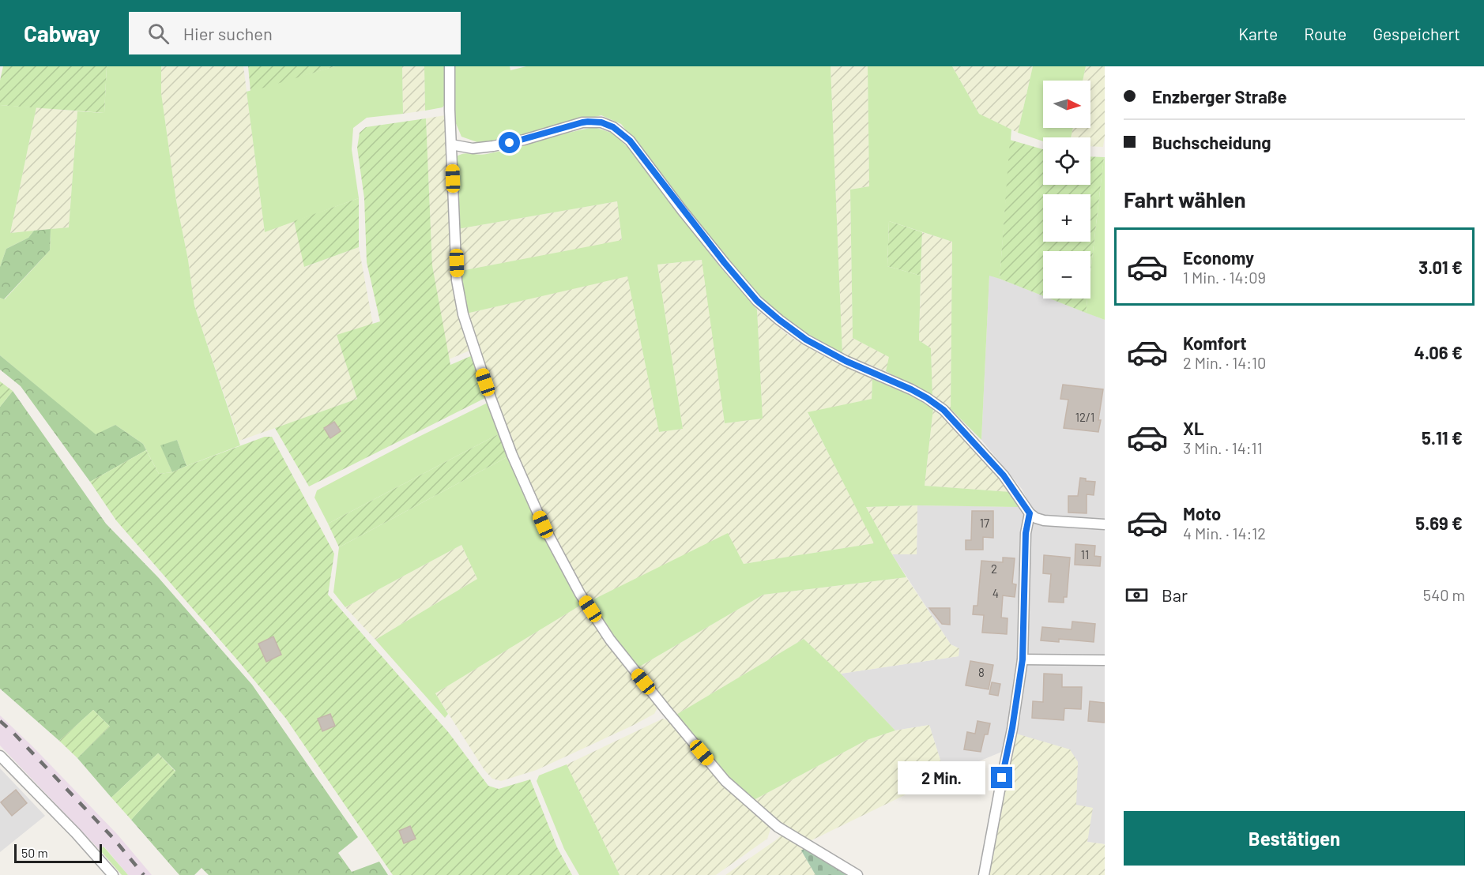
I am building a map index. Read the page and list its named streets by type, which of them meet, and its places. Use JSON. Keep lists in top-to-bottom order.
{
  "house_numbers": [
    "12/1",
    "17",
    "11",
    "2",
    "4",
    "8"
  ],
  "scale_bar": "50 m",
  "north": "right",
  "page": {
    "header": "Cabway",
    "search": "Hier suchen",
    "nav": ["Karte", "Route", "Gespeichert"],
    "banner": ["Enzberger Straße", "Buchscheidung"],
    "map_buttons": ["+", "−"],
    "heading": "Fahrt wählen",
    "list": [
      {
        "name": "Economy",
        "note": "1 Min. · 14:09",
        "value": "3.01 €"
      },
      {
        "name": "Komfort",
        "note": "2 Min. · 14:10",
        "value": "4.06 €"
      },
      {
        "name": "XL",
        "note": "3 Min. · 14:11",
        "value": "5.11 €"
      },
      {
        "name": "Moto",
        "note": "4 Min. · 14:12",
        "value": "5.69 €"
      }
    ],
    "pay": ["Bar", "540 m"],
    "bubble": "2 Min.",
    "buttons": "Bestätigen",
    "scale": "50 m"
  }
}
